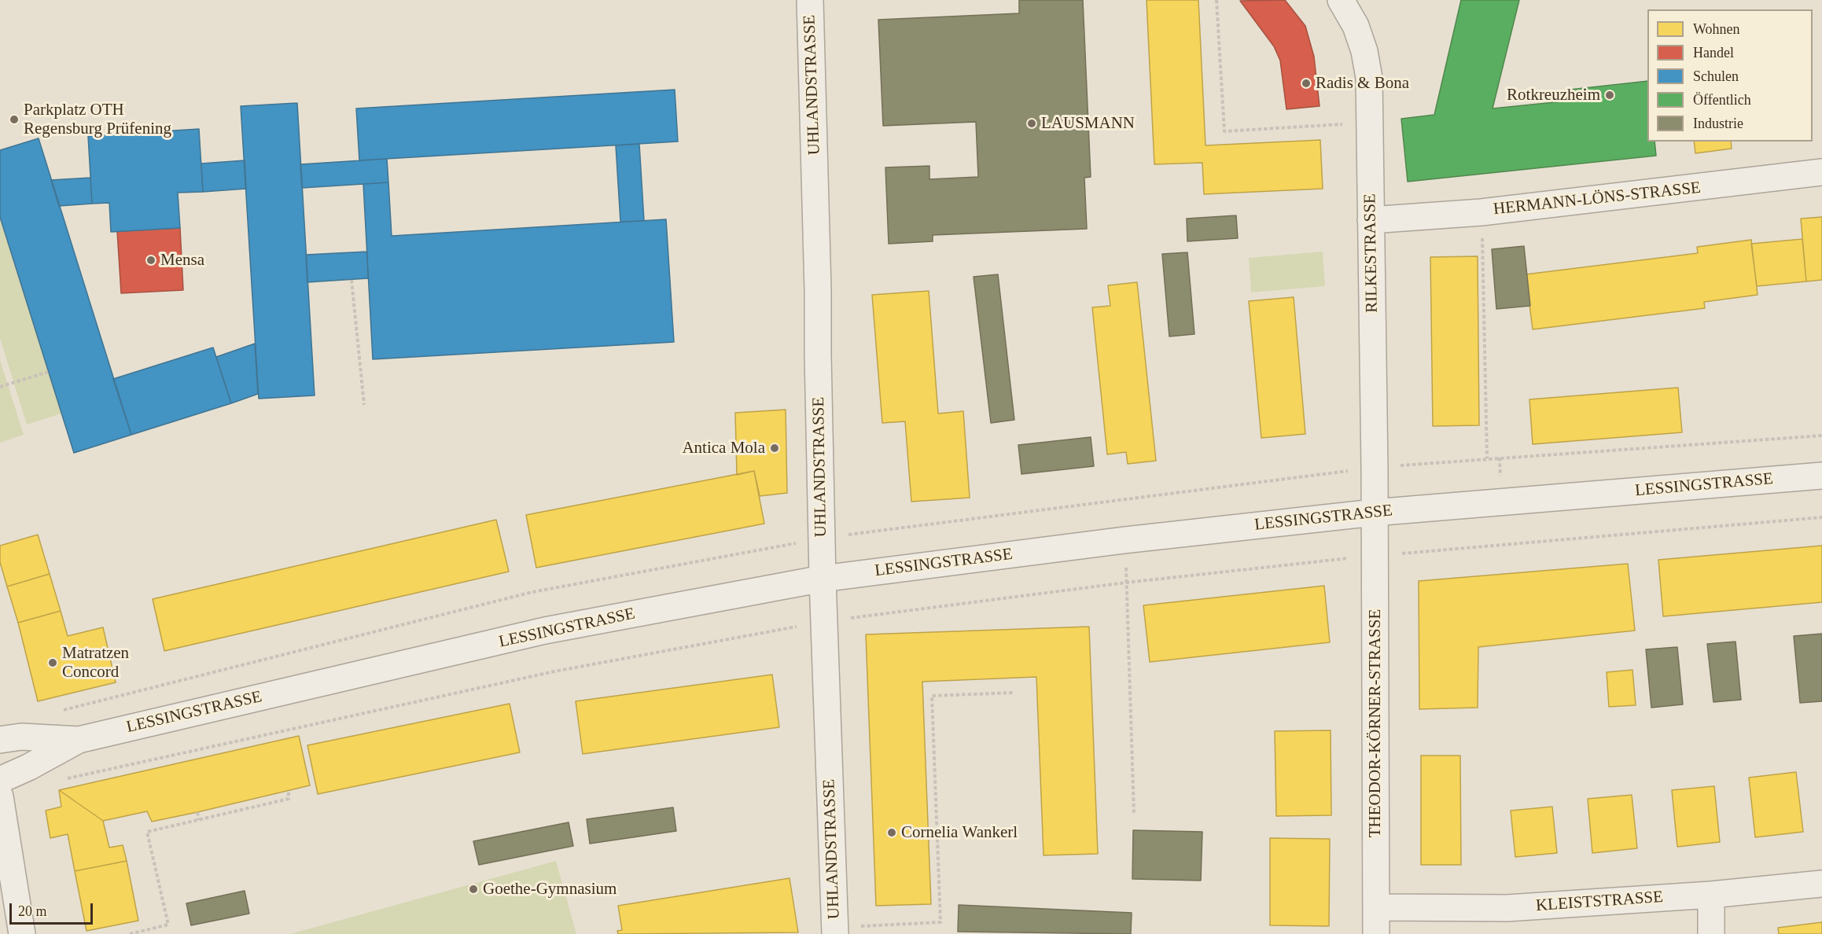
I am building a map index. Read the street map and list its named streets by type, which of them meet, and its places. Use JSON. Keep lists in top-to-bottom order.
{
  "streets": {
    "street": [
      "UHLANDSTRASSE",
      "HERMANN-LÖNS-STRASSE",
      "RILKESTRASSE",
      "LESSINGSTRASSE",
      "THEODOR-KÖRNER-STRASSE",
      "KLEISTSTRASSE"
    ]
  },
  "crossings": [
    ["UHLANDSTRASSE", "LESSINGSTRASSE"],
    ["HERMANN-LÖNS-STRASSE", "RILKESTRASSE"],
    ["RILKESTRASSE", "LESSINGSTRASSE"],
    ["RILKESTRASSE", "THEODOR-KÖRNER-STRASSE"],
    ["LESSINGSTRASSE", "THEODOR-KÖRNER-STRASSE"],
    ["THEODOR-KÖRNER-STRASSE", "KLEISTSTRASSE"]
  ],
  "places": [
    "Radis & Bona",
    "Rotkreuzheim",
    "Parkplatz OTH Regensburg Prüfening",
    "LAUSMANN",
    "Mensa",
    "Antica Mola",
    "Matratzen Concord",
    "Cornelia Wankerl",
    "Goethe-Gymnasium"
  ],
  "legend": [
    "Wohnen",
    "Handel",
    "Schulen",
    "Öffentlich",
    "Industrie"
  ],
  "scale_bar": "20 m"
}
